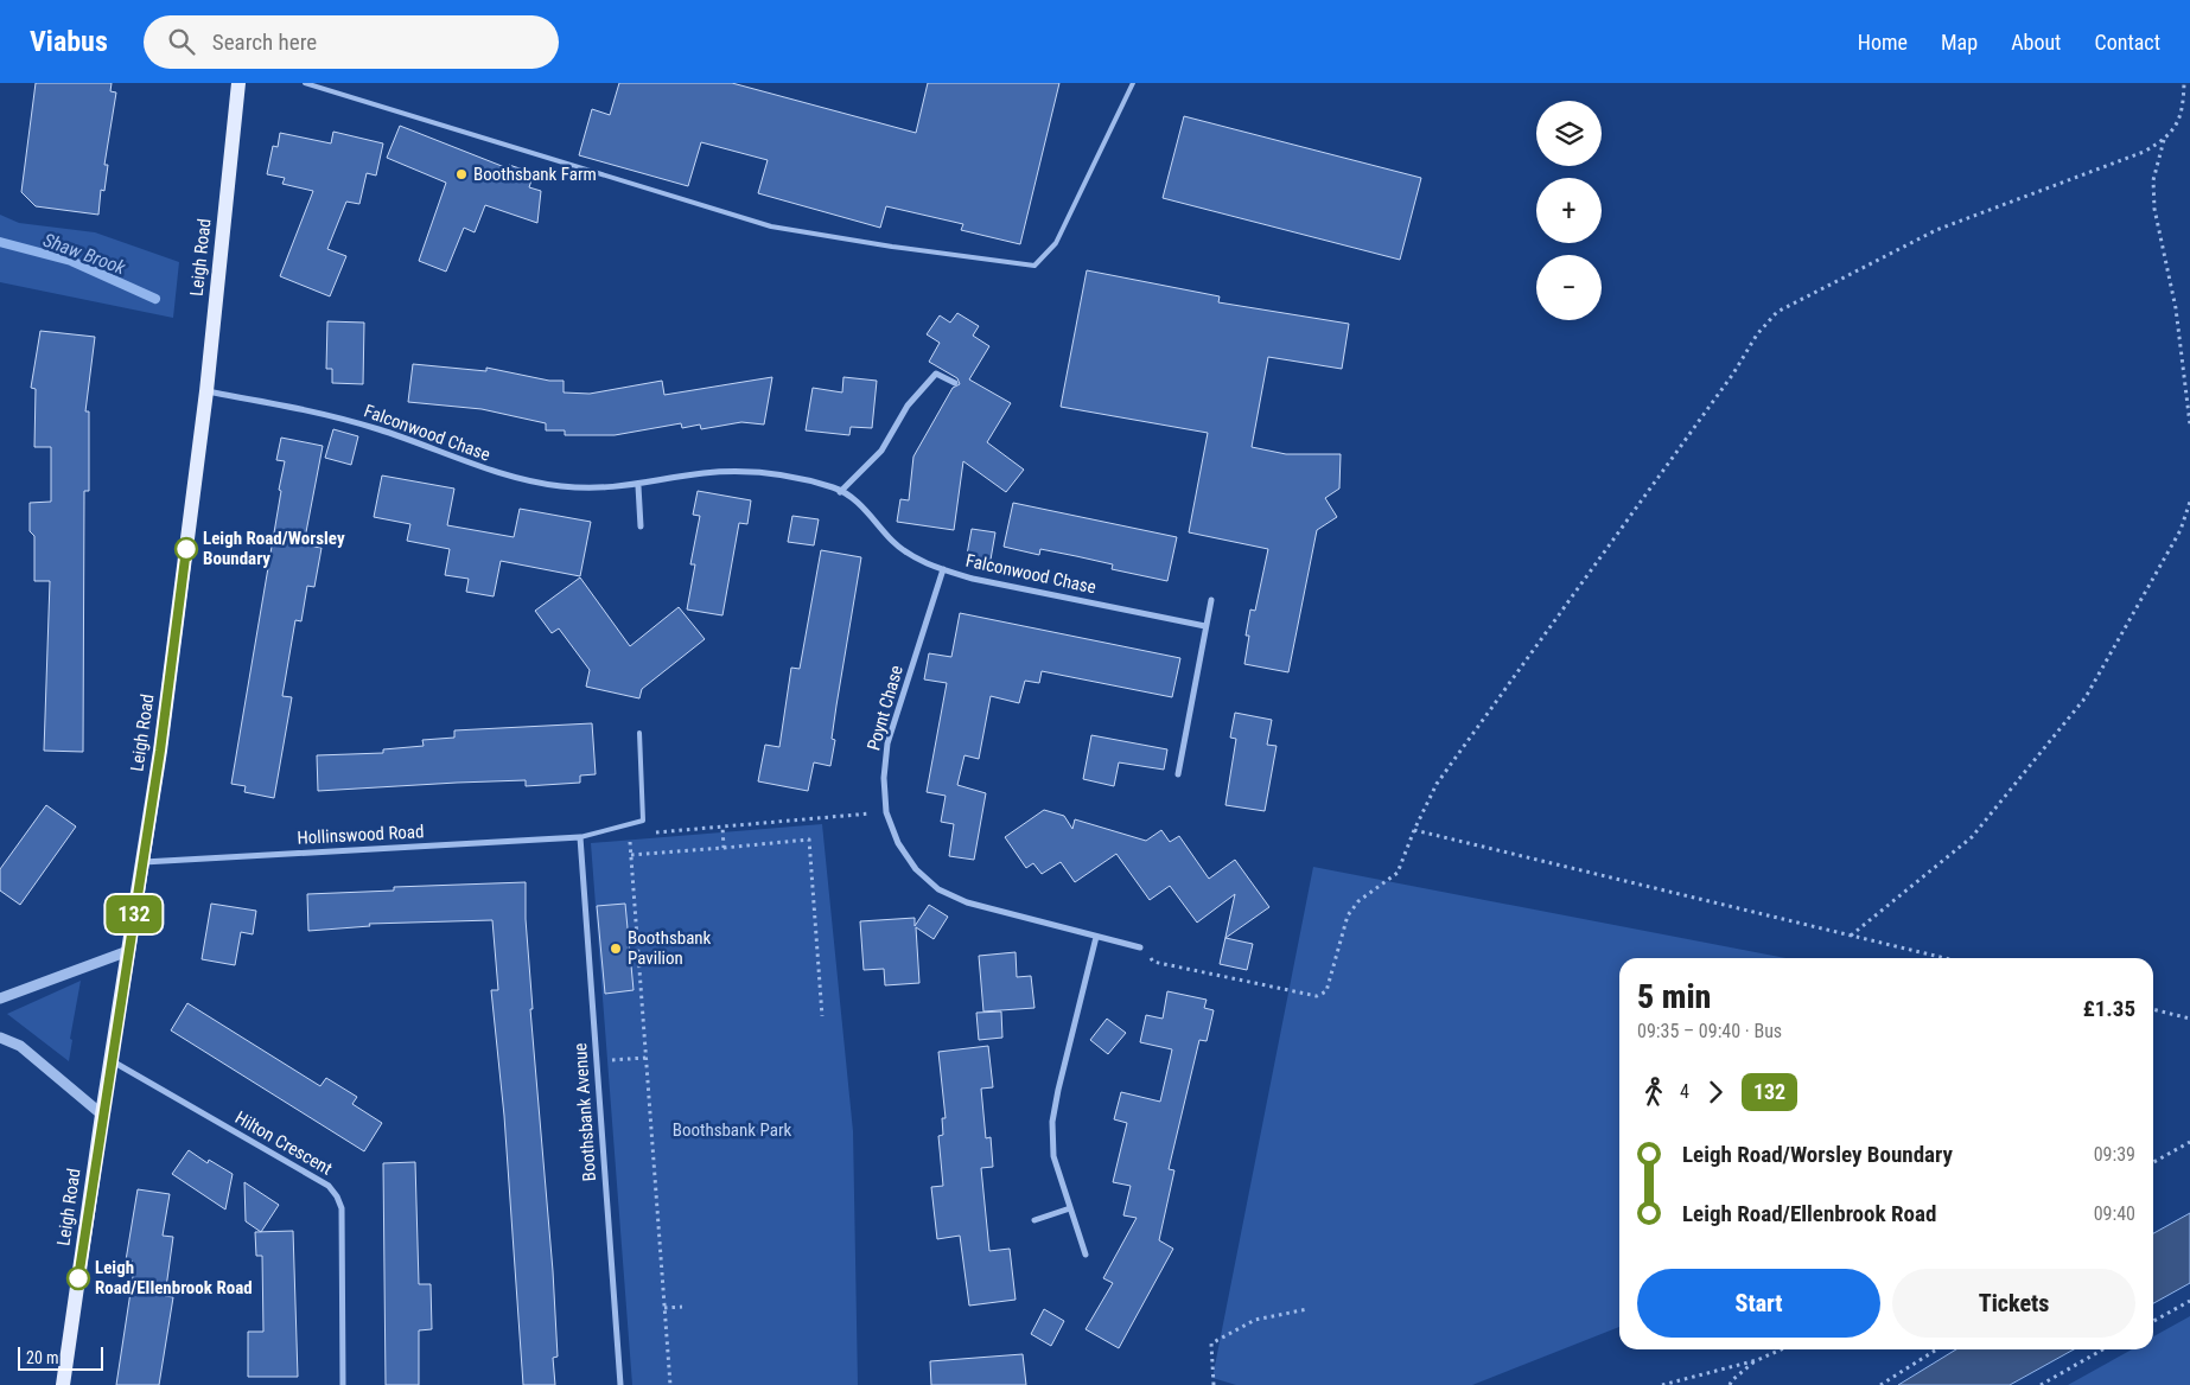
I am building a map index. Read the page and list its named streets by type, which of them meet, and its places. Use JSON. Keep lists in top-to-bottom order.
{
  "streets": {
    "main road": ["Leigh Road"],
    "street": [
      "Falconwood Chase",
      "Poynt Chase",
      "Hollinswood Road",
      "Boothsbank Avenue",
      "Hilton Crescent"
    ]
  },
  "crossings": [
    ["Leigh Road", "Falconwood Chase"],
    ["Leigh Road", "Hollinswood Road"],
    ["Leigh Road", "Hilton Crescent"],
    ["Falconwood Chase", "Poynt Chase"],
    ["Hollinswood Road", "Boothsbank Avenue"]
  ],
  "water": ["Shaw Brook"],
  "parks": ["Boothsbank Park"],
  "places": [
    "Boothsbank Farm",
    "Leigh Road/Worsley Boundary",
    "Boothsbank Pavilion",
    "Leigh Road/Ellenbrook Road"
  ],
  "lines": ["bus line 132"],
  "scale_bar": "20 m",
  "page": {
    "header": "Viabus",
    "search": "Search here",
    "nav": [
      "Home",
      "Map",
      "About",
      "Contact"
    ],
    "on_map": "132",
    "map_buttons": ["+", "−"],
    "heading": ["5 min", "09:35 – 09:40 · Bus", "£1.35"],
    "legs": ["4", "132"],
    "list": [
      {
        "name": "Leigh Road/Worsley Boundary",
        "value": "09:39"
      },
      {
        "name": "Leigh Road/Ellenbrook Road",
        "value": "09:40"
      }
    ],
    "buttons": ["Start", "Tickets"],
    "scale": "20 m"
  }
}
